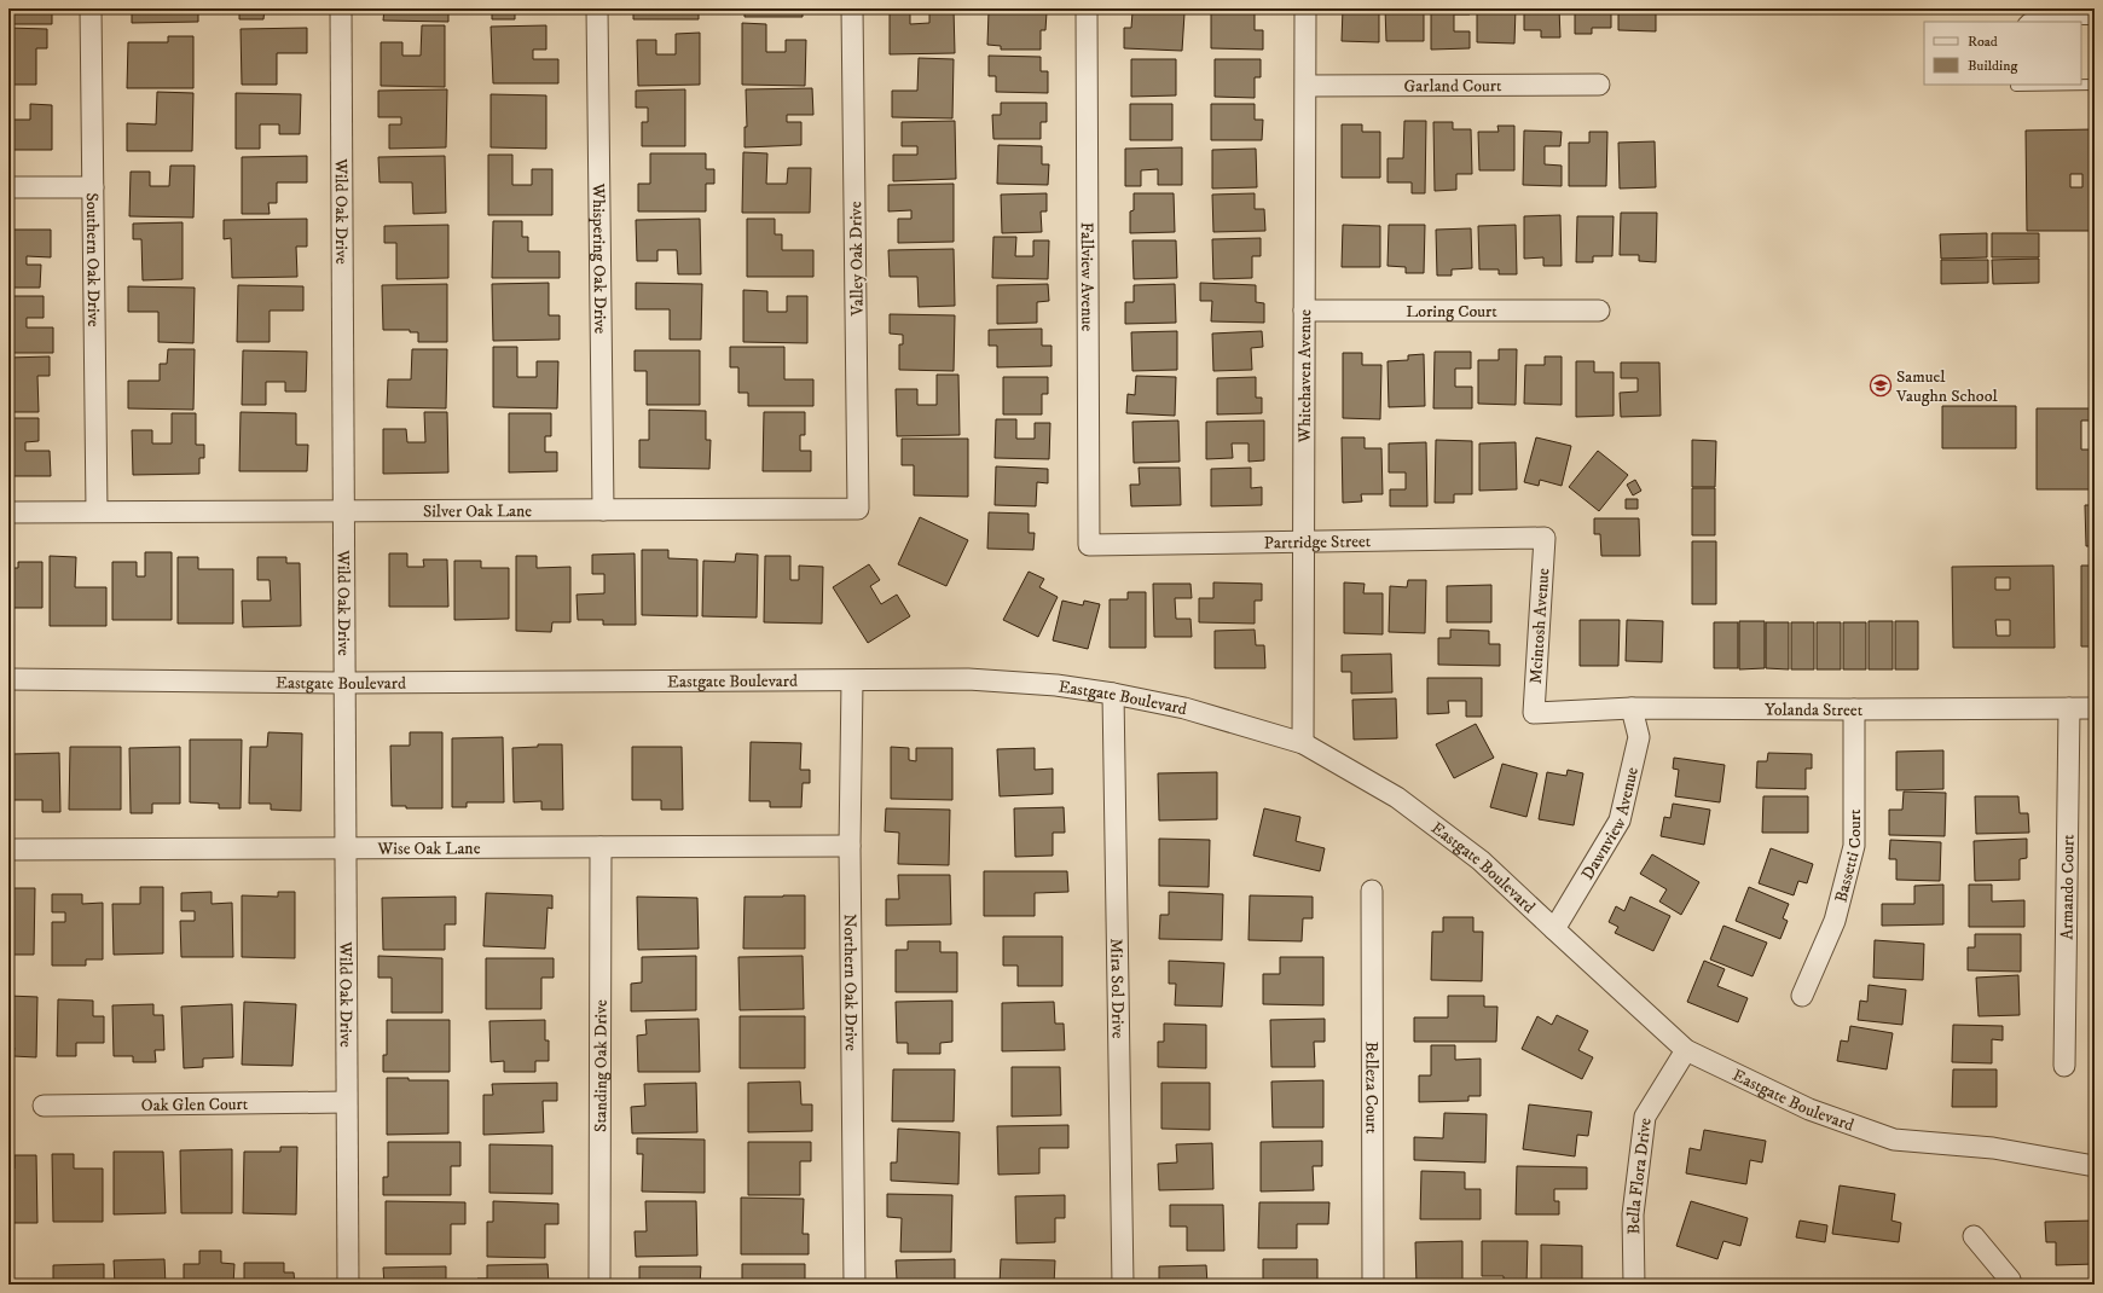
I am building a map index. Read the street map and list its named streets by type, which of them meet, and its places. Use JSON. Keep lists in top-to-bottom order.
{
  "streets": {
    "street": [
      "Garland Court",
      "Wild Oak Drive",
      "Whispering Oak Drive",
      "Valley Oak Drive",
      "Southern Oak Drive",
      "Fallview Avenue",
      "Loring Court",
      "Whitehaven Avenue",
      "Silver Oak Lane",
      "Partridge Street",
      "Mcintosh Avenue",
      "Eastgate Boulevard",
      "Yolanda Street",
      "Dawnview Avenue",
      "Wise Oak Lane",
      "Bassetti Court",
      "Armando Court",
      "Northern Oak Drive",
      "Mira Sol Drive",
      "Standing Oak Drive",
      "Belleza Court",
      "Oak Glen Court",
      "Bella Flora Drive"
    ]
  },
  "crossings": [
    ["Garland Court", "Whitehaven Avenue"],
    ["Wild Oak Drive", "Silver Oak Lane"],
    ["Wild Oak Drive", "Eastgate Boulevard"],
    ["Wild Oak Drive", "Wise Oak Lane"],
    ["Wild Oak Drive", "Oak Glen Court"],
    ["Whispering Oak Drive", "Silver Oak Lane"],
    ["Valley Oak Drive", "Silver Oak Lane"],
    ["Southern Oak Drive", "Silver Oak Lane"],
    ["Fallview Avenue", "Partridge Street"],
    ["Loring Court", "Whitehaven Avenue"],
    ["Whitehaven Avenue", "Partridge Street"],
    ["Whitehaven Avenue", "Eastgate Boulevard"],
    ["Partridge Street", "Mcintosh Avenue"],
    ["Mcintosh Avenue", "Yolanda Street"],
    ["Eastgate Boulevard", "Dawnview Avenue"],
    ["Eastgate Boulevard", "Northern Oak Drive"],
    ["Eastgate Boulevard", "Mira Sol Drive"],
    ["Eastgate Boulevard", "Bella Flora Drive"],
    ["Yolanda Street", "Dawnview Avenue"],
    ["Yolanda Street", "Bassetti Court"],
    ["Yolanda Street", "Armando Court"],
    ["Wise Oak Lane", "Northern Oak Drive"],
    ["Wise Oak Lane", "Standing Oak Drive"]
  ],
  "places": {
    "school or university": ["Samuel Vaughn School"]
  },
  "legend": ["Road", "Building"]
}
